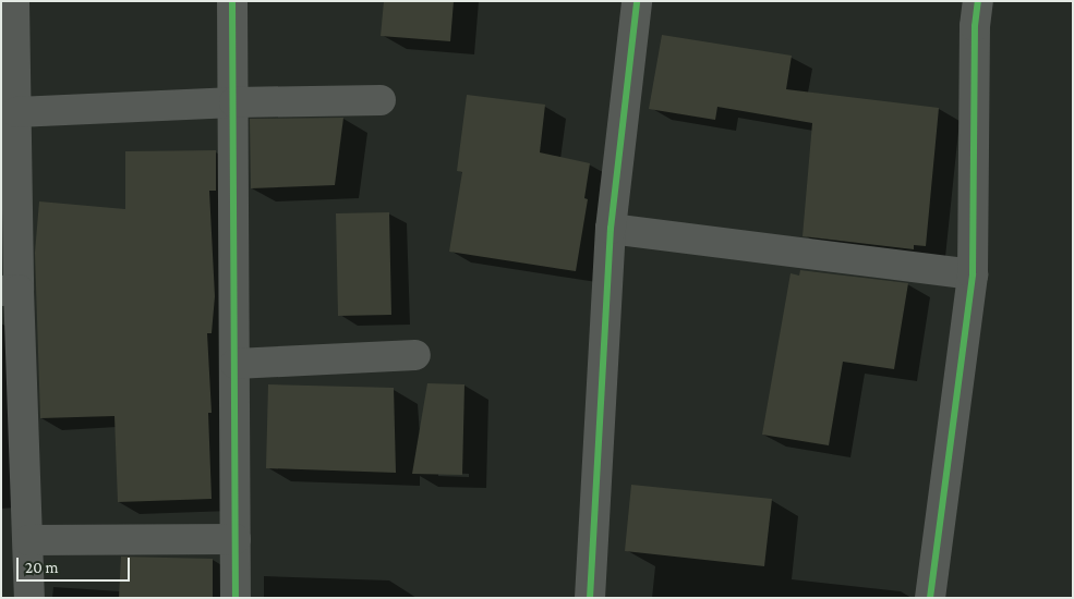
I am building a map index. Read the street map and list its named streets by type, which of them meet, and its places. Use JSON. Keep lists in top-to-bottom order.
{
  "scale_bar": "20 m"
}
